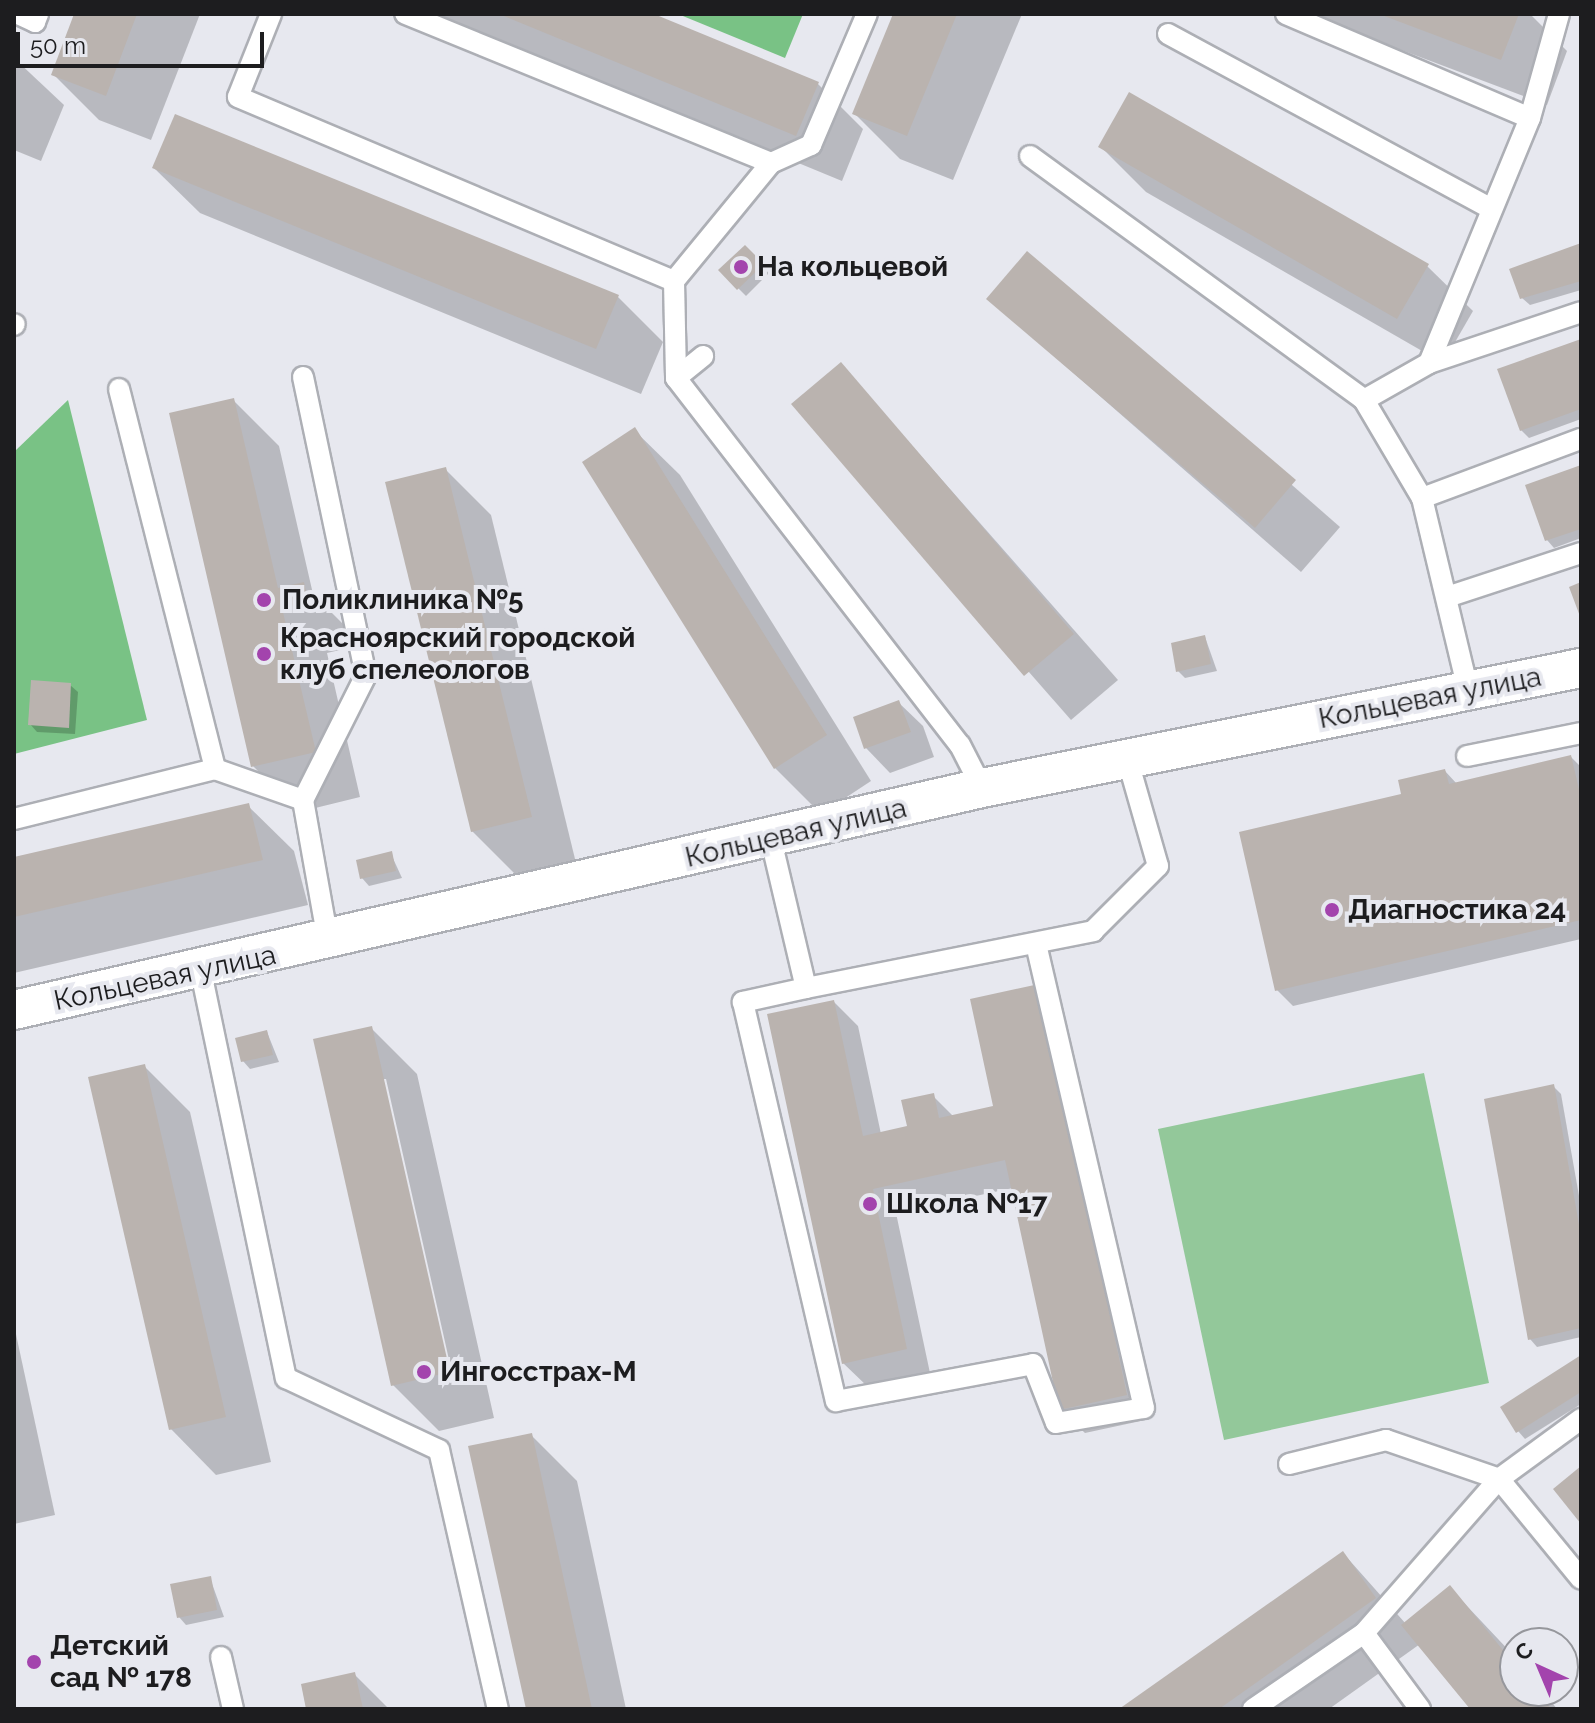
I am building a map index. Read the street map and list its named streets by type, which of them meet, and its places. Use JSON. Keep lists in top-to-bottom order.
{
  "streets": {
    "street": ["Кольцевая улица"]
  },
  "places": [
    "На кольцевой",
    "Поликлиника №5",
    "Красноярский городской клуб спелеологов",
    "Диагностика 24",
    "Школа №17",
    "Ингосстрах-М",
    "Детский сад № 178"
  ],
  "scale_bar": "50 m",
  "north": "top left"
}
